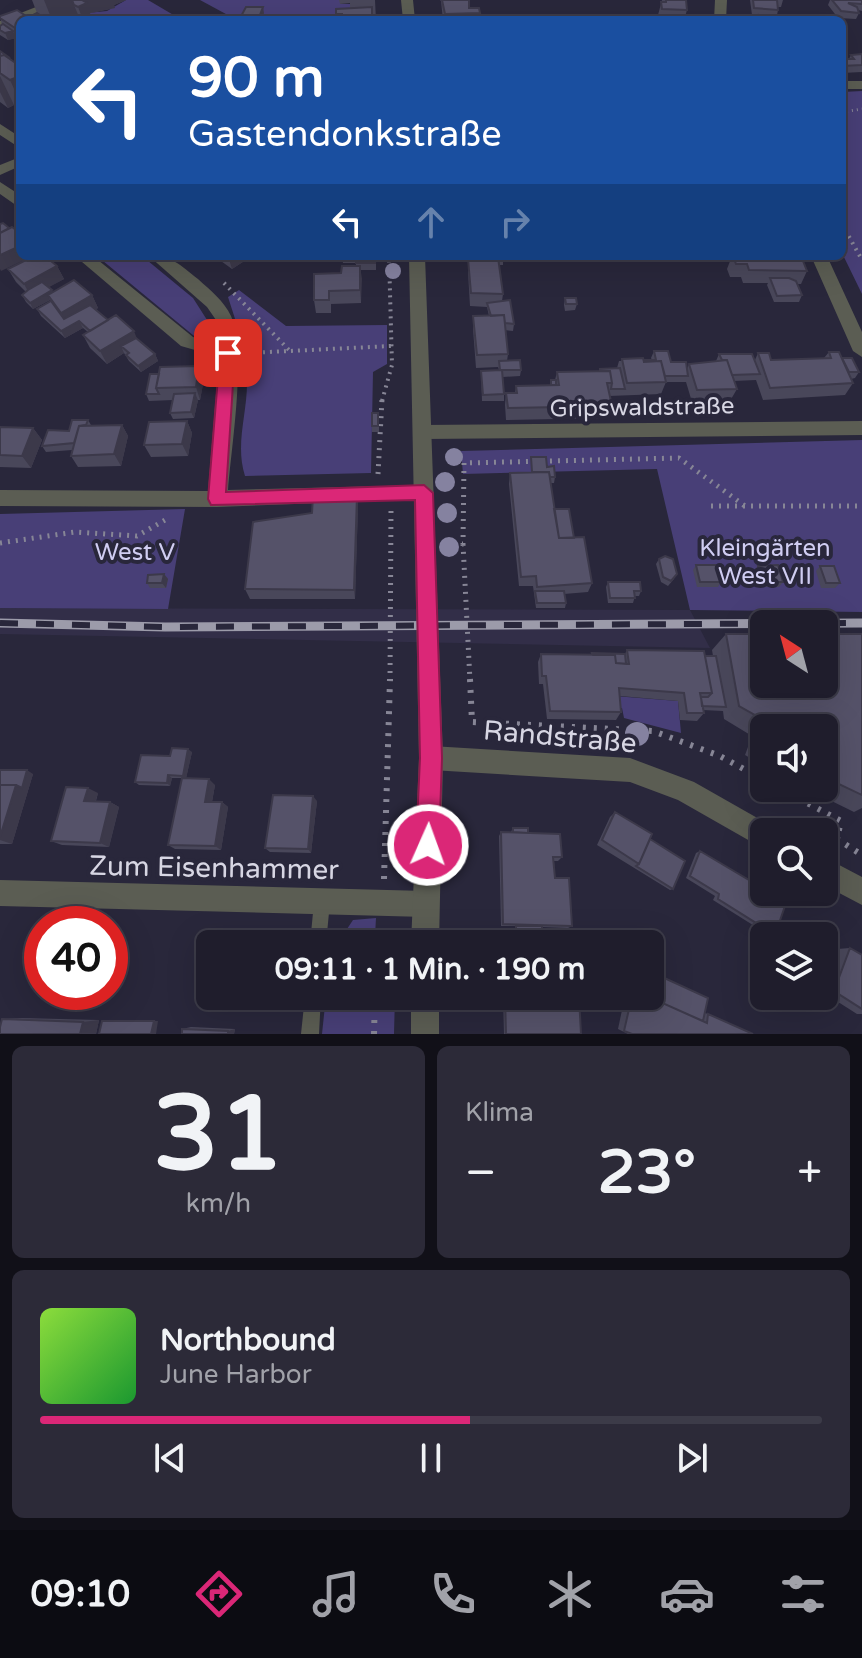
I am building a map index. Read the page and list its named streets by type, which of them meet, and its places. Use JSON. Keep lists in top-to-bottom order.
{
  "streets": {
    "street": ["Gripswaldstraße", "Randstraße", "Zum Eisenhammer"]
  },
  "parks": ["Kleingärten West VII", "West V"],
  "north": "top left",
  "page": {
    "turn": ["90 m", "Gastendonkstraße"],
    "limit": "40",
    "trip": "09:11 · 1 Min. · 190 m",
    "tile": [
      ["31", "km/h"],
      "Klima"
    ],
    "heat": ["−", "23°", "+"],
    "song": ["Northbound", "June Harbor"],
    "tabs": "09:10"
  }
}
